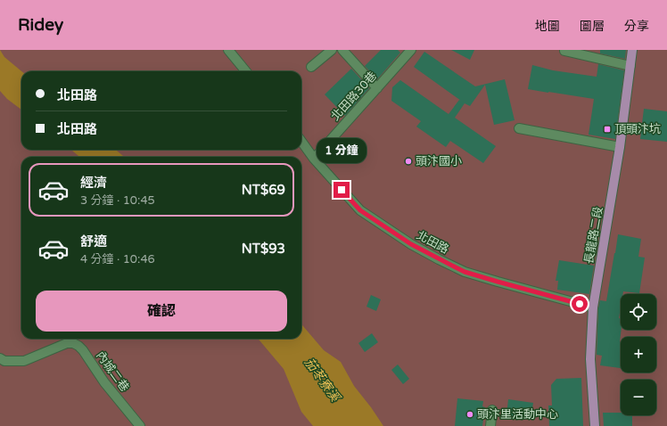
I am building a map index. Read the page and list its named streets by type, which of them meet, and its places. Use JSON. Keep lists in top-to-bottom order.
{
  "streets": {
    "main road": ["長龍路二段"],
    "street": ["北田路30巷", "北田路", "內城二巷"]
  },
  "crossings": [
    ["北田路30巷", "北田路"],
    ["長龍路二段", "北田路"]
  ],
  "water": ["茄苳寮溪"],
  "places": {
    "transit": ["頂頭汴坑"],
    "other": ["頭汴國小", "頭汴里活動中心"]
  },
  "page": {
    "header": "Ridey",
    "nav": ["地圖", "圖層", "分享"],
    "banner": ["北田路", "北田路"],
    "bubble": "1 分鐘",
    "list": [
      {
        "name": "經濟",
        "note": "3 分鐘 · 10:45",
        "value": "NT$69"
      },
      {
        "name": "舒適",
        "note": "4 分鐘 · 10:46",
        "value": "NT$93"
      }
    ],
    "buttons": "確認",
    "map_buttons": ["+", "−"]
  }
}
